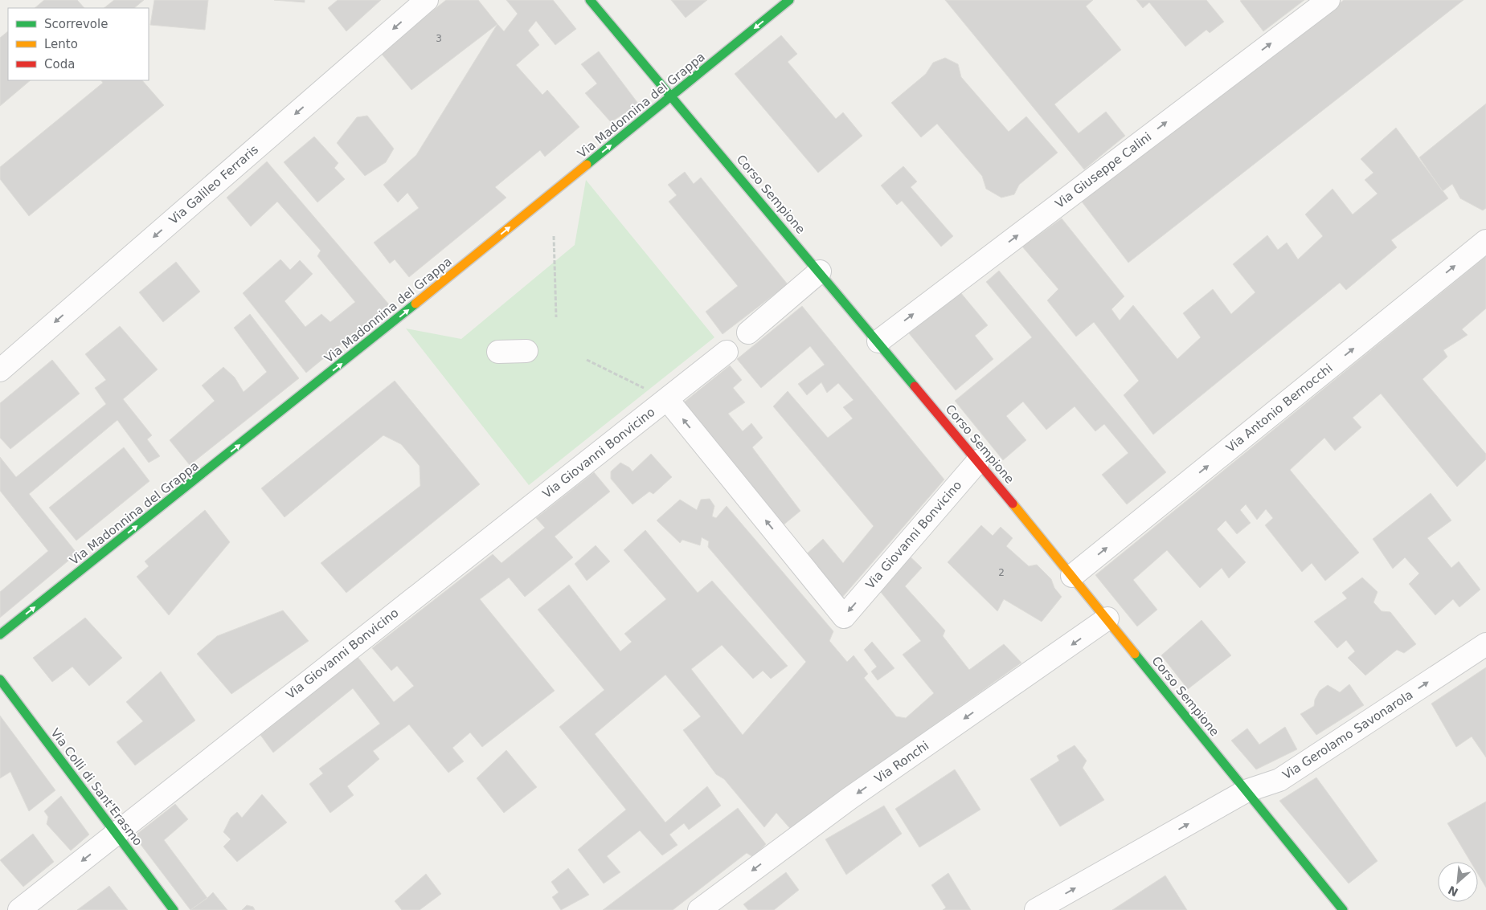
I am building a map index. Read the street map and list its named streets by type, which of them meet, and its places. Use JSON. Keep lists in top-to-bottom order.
{
  "streets": {
    "street": [
      "Via Madonnina del Grappa",
      "Via Giuseppe Calini",
      "Via Galileo Ferraris",
      "Corso Sempione",
      "Via Antonio Bernocchi",
      "Via Giovanni Bonvicino",
      "Via Gerolamo Savonarola",
      "Via Ronchi",
      "Via Colli di Sant'Erasmo"
    ]
  },
  "crossings": [
    ["Via Madonnina del Grappa", "Corso Sempione"],
    ["Via Giuseppe Calini", "Corso Sempione"],
    ["Corso Sempione", "Via Antonio Bernocchi"],
    ["Corso Sempione", "Via Giovanni Bonvicino"],
    ["Corso Sempione", "Via Gerolamo Savonarola"],
    ["Corso Sempione", "Via Ronchi"],
    ["Via Giovanni Bonvicino", "Via Colli di Sant'Erasmo"]
  ],
  "one_way": [
    "Via Giuseppe Calini",
    "Via Galileo Ferraris",
    "Via Antonio Bernocchi",
    "Via Gerolamo Savonarola",
    "Via Ronchi"
  ],
  "house_numbers": ["3", "2"],
  "legend": ["Scorrevole", "Lento", "Coda"],
  "north": "bottom left"
}
